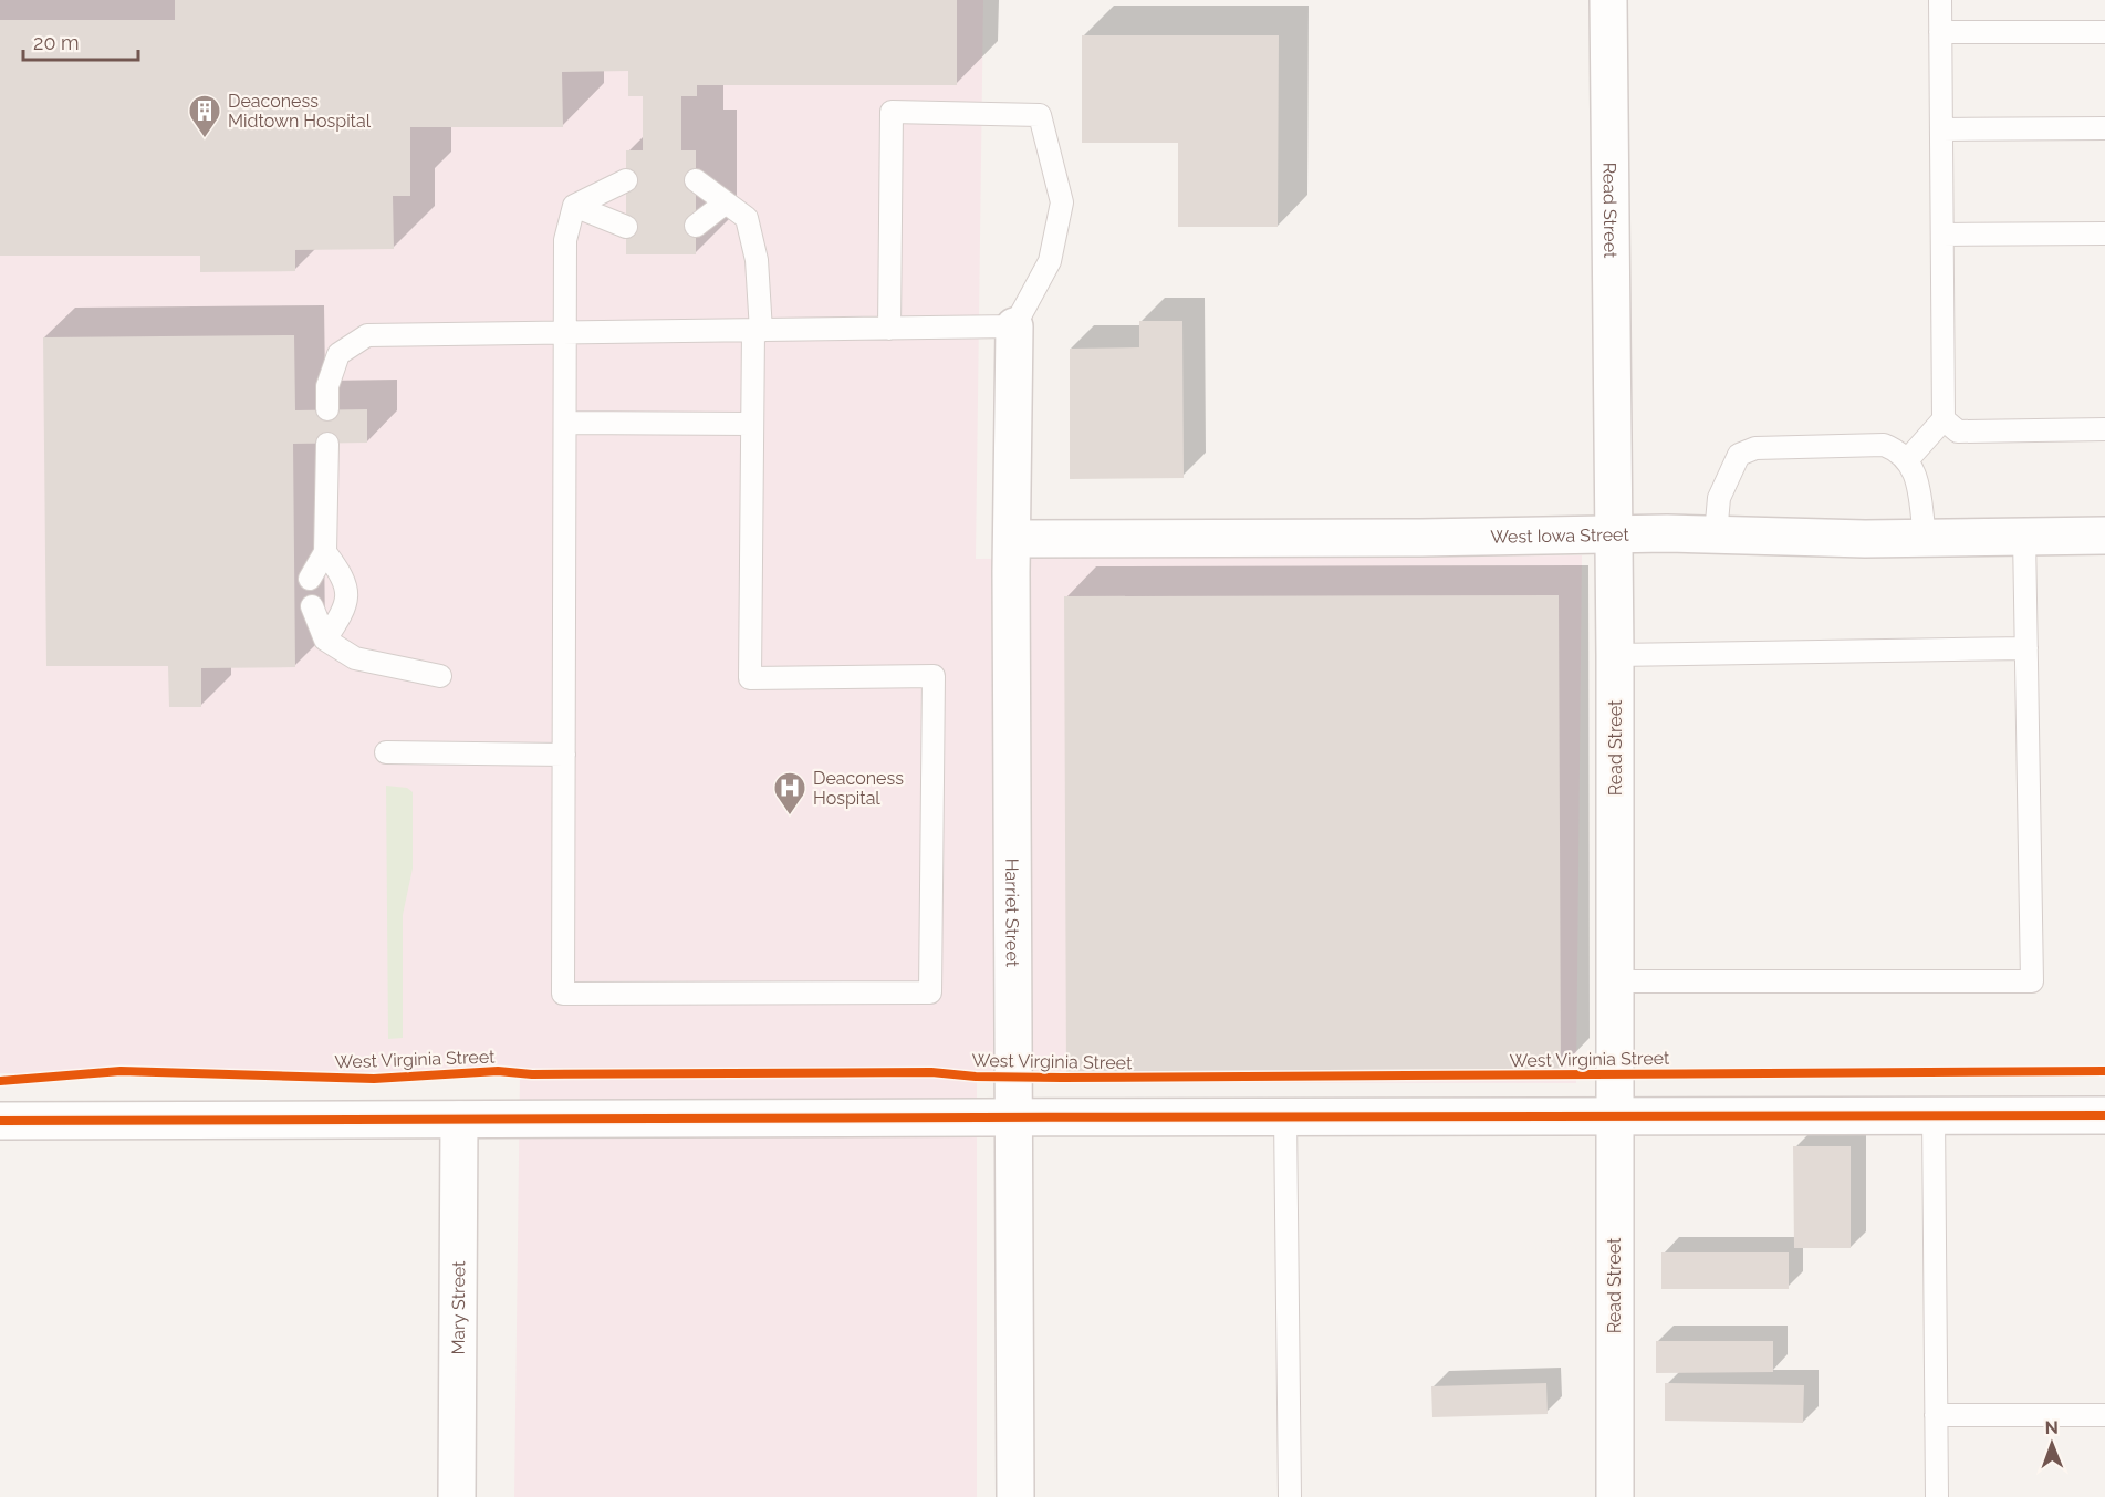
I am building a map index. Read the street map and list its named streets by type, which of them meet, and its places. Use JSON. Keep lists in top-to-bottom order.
{
  "streets": {
    "street": [
      "Read Street",
      "West Iowa Street",
      "Harriet Street",
      "Mary Street"
    ],
    "cycle path": ["West Virginia Street"]
  },
  "crossings": [
    ["Read Street", "West Iowa Street"],
    ["West Iowa Street", "Harriet Street"]
  ],
  "places": {
    "building": ["Deaconess Midtown Hospital"],
    "hospital": ["Deaconess Hospital"]
  },
  "scale_bar": "20 m",
  "north": "top"
}
